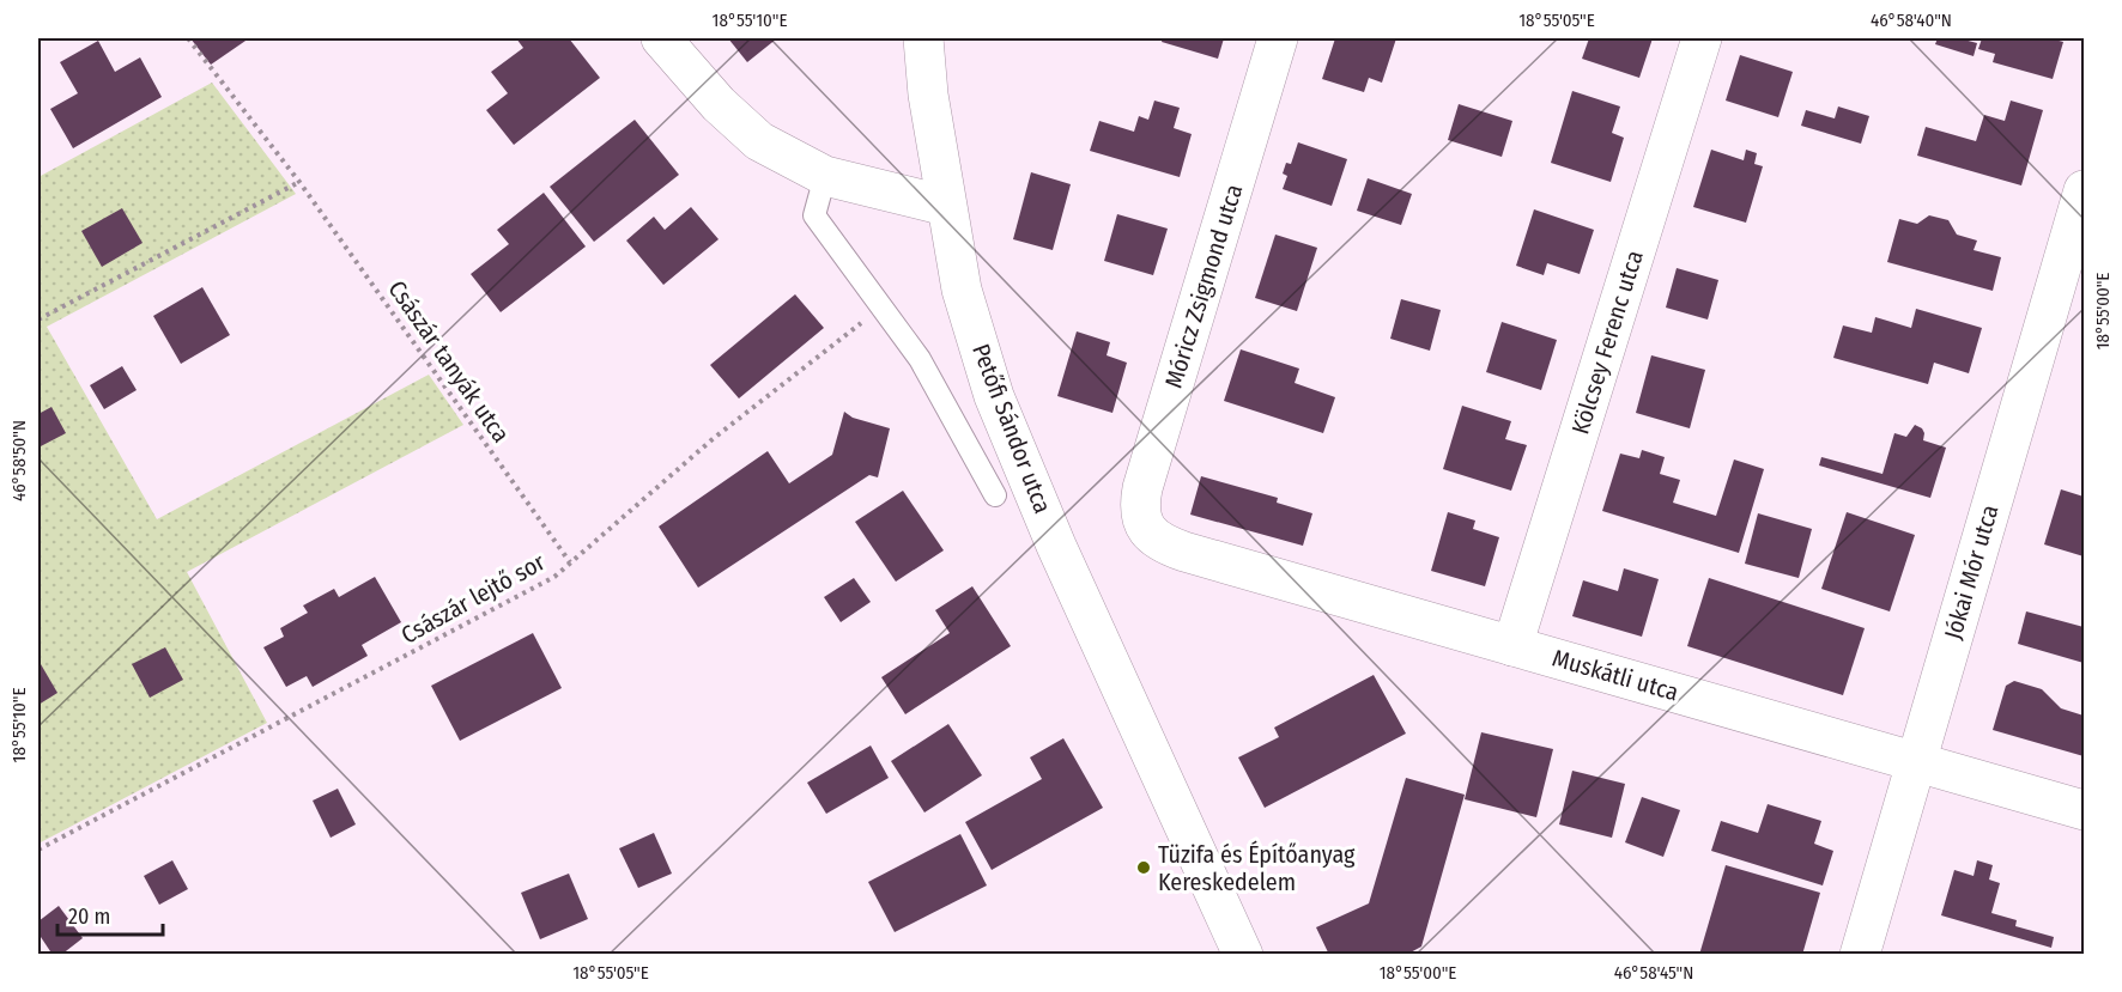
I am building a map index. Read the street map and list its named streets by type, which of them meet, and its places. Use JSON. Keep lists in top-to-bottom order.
{
  "streets": {
    "street": [
      "Móricz Zsigmond utca",
      "Kölcsey Ferenc utca",
      "Petőfi Sándor utca",
      "Jókai Mór utca",
      "Muskátli utca"
    ],
    "path": ["Császár tanyák utca", "Császár lejtő sor"]
  },
  "crossings": [
    ["Móricz Zsigmond utca", "Muskátli utca"],
    ["Kölcsey Ferenc utca", "Muskátli utca"],
    ["Császár tanyák utca", "Császár lejtő sor"],
    ["Jókai Mór utca", "Muskátli utca"]
  ],
  "places": ["Tüzifa és Építőanyag Kereskedelem"],
  "scale_bar": "20 m",
  "coordinates": [
    "18°55'10\"E",
    "18°55'05\"E",
    "46°58'40\"N",
    "18°55'00\"E",
    "46°58'50\"N",
    "46°58'45\"N"
  ]
}
